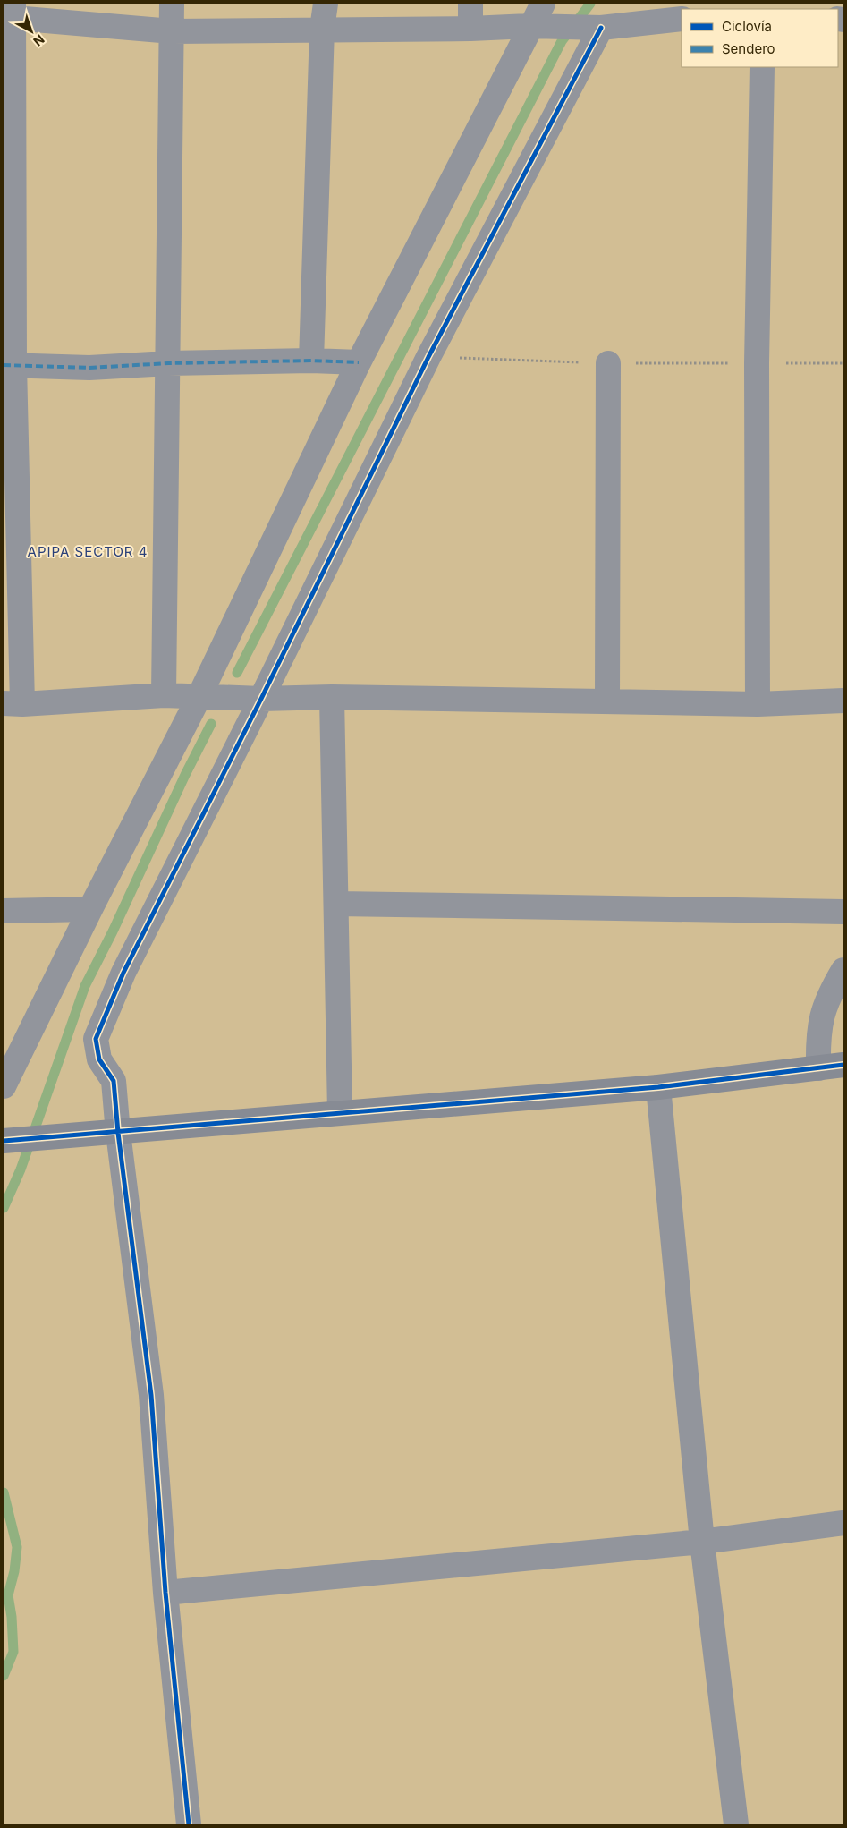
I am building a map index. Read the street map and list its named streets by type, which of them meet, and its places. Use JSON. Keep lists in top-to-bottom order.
{
  "districts": ["APIPA SECTOR 4"],
  "legend": ["Ciclovía", "Sendero"],
  "north": "bottom right"
}
